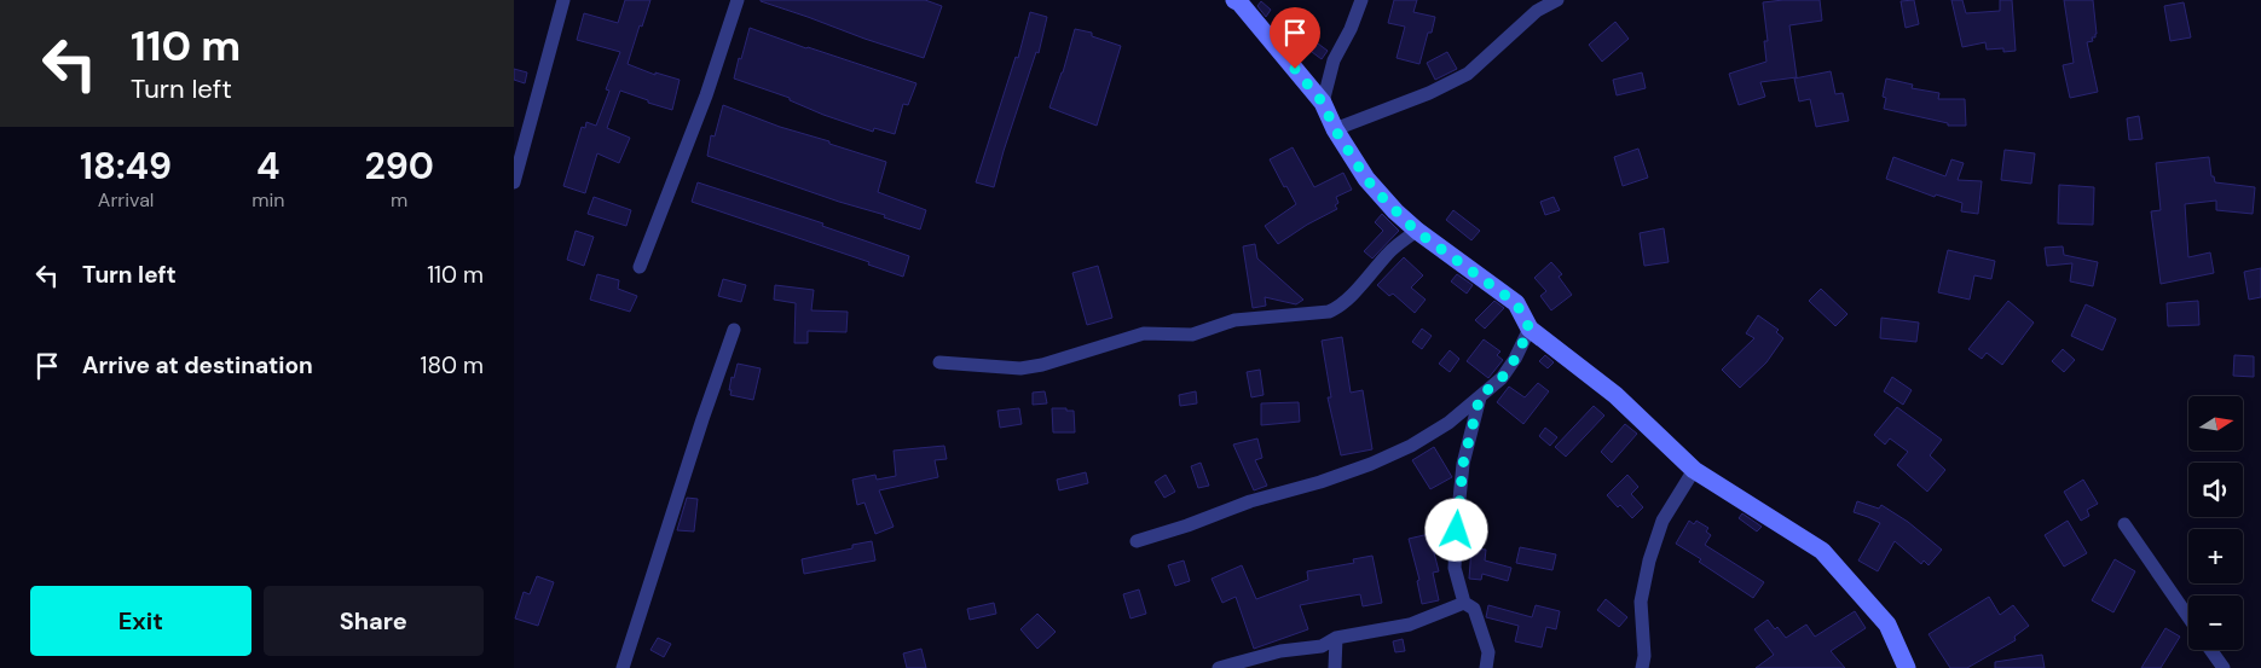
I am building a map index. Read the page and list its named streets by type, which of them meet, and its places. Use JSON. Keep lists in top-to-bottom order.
{
  "north": "right",
  "page": {
    "turn": ["110 m", "Turn left"],
    "eta": [
      "18:49",
      "Arrival",
      "4",
      "min",
      "290",
      "m"
    ],
    "list": [
      {
        "name": "Turn left",
        "value": "110 m"
      },
      {
        "name": "Arrive at destination",
        "value": "180 m"
      }
    ],
    "map_buttons": ["+", "−"],
    "buttons": ["Exit", "Share"]
  }
}
